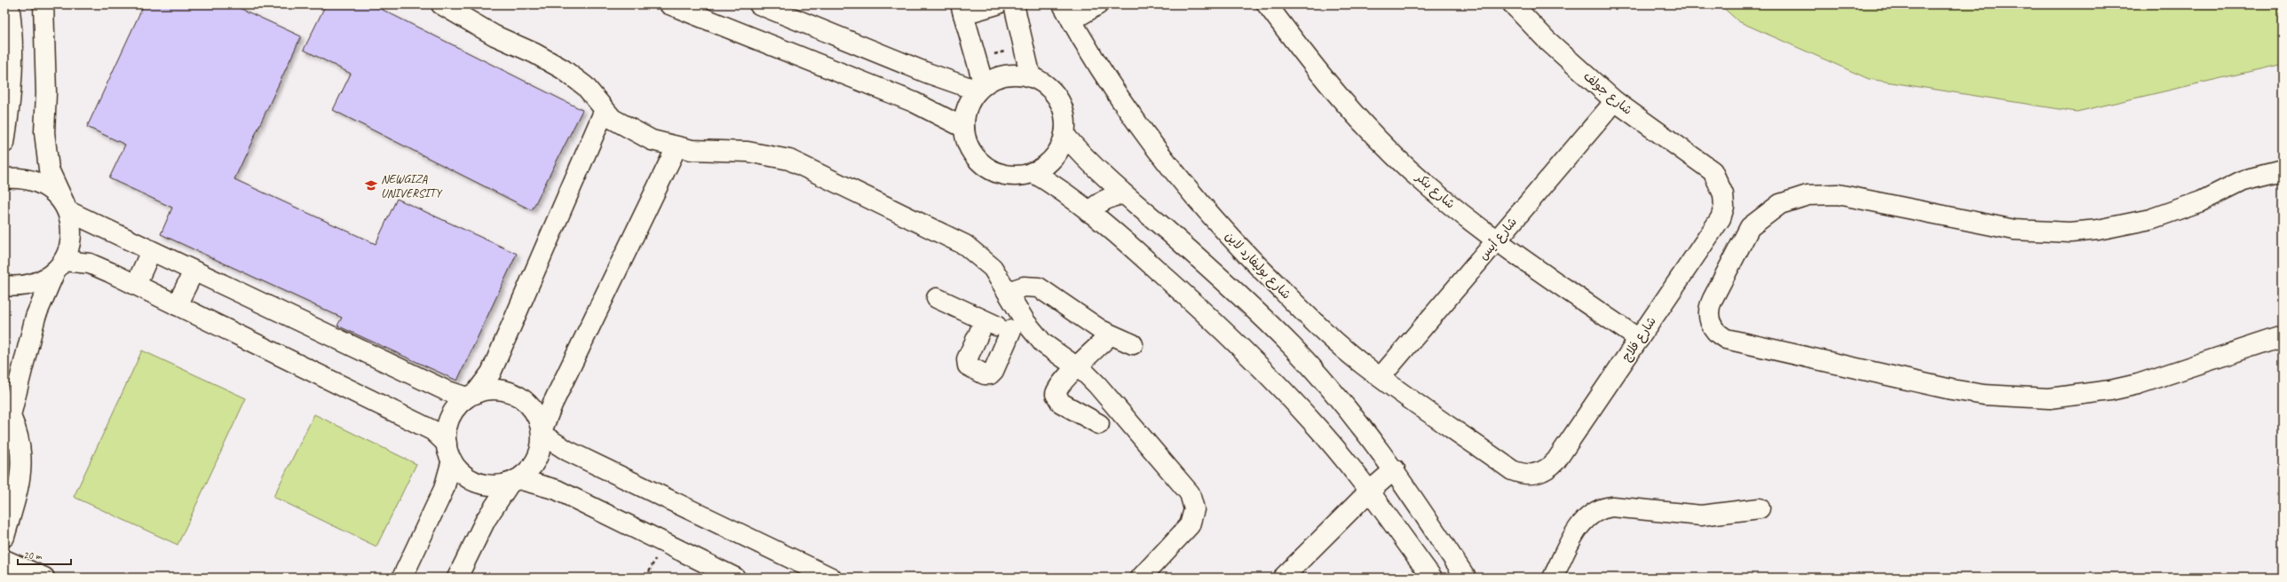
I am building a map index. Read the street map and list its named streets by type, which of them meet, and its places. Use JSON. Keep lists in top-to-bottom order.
{
  "streets": {
    "street": [
      "شارع جولف",
      "شارع بنكر",
      "شارع أيس",
      "شارع بوليفارد لاين",
      "شارع فلاج"
    ]
  },
  "crossings": [
    ["شارع جولف", "شارع أيس"],
    ["شارع جولف", "شارع فلاج"],
    ["شارع بنكر", "شارع أيس"],
    ["شارع بنكر", "شارع فلاج"],
    ["شارع أيس", "شارع بوليفارد لاين"],
    ["شارع بوليفارد لاين", "شارع فلاج"]
  ],
  "places": {
    "school or university": ["NEWGIZA UNIVERSITY"]
  },
  "scale_bar": "20 m"
}
